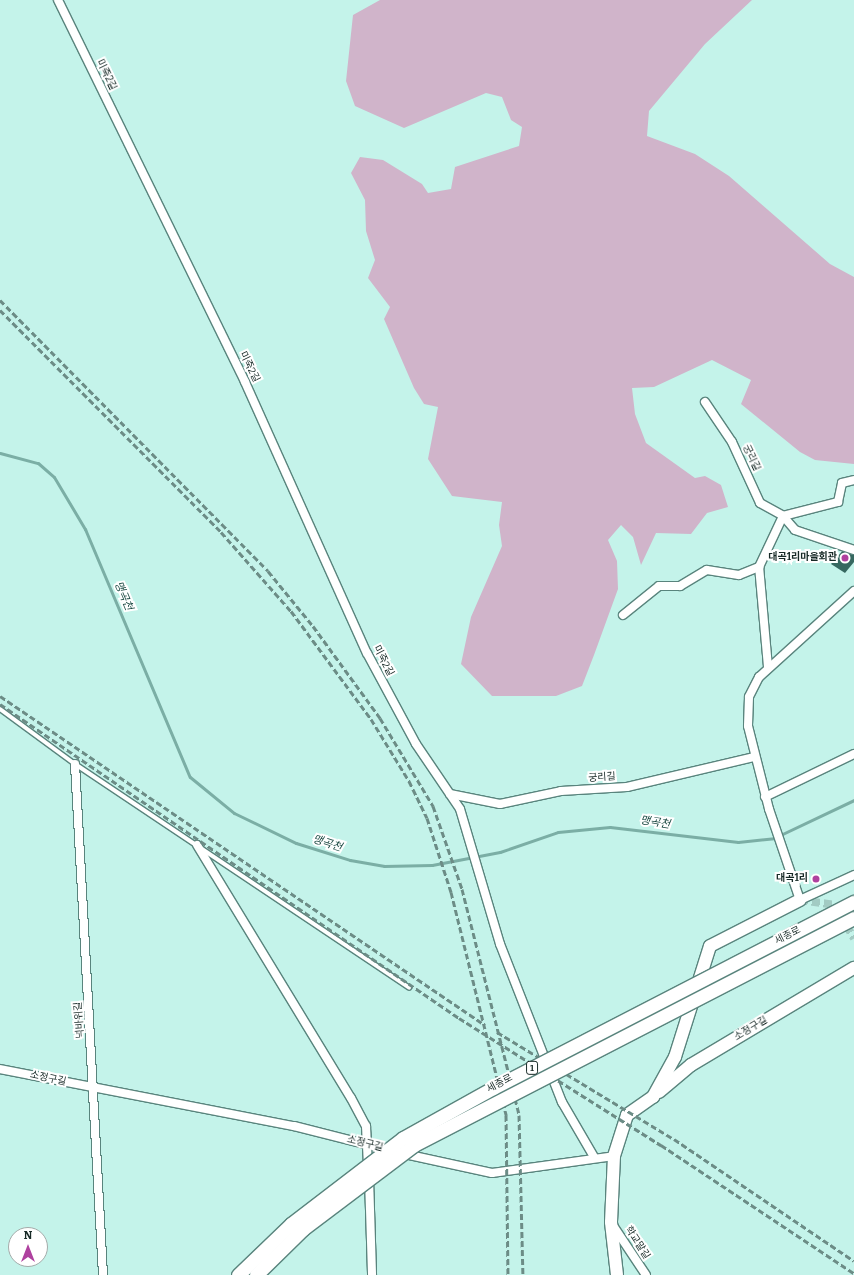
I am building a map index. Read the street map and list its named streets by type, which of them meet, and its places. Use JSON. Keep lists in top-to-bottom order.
{
  "streets": {
    "main road": ["세종로", "1"],
    "street": [
      "미죽2길",
      "궁리길",
      "넉바위길",
      "소정구길",
      "학교말길"
    ]
  },
  "crossings": [
    ["미죽2길", "궁리길"],
    ["미죽2길", "소정구길"],
    ["넉바위길", "소정구길"]
  ],
  "water": ["맹곡천"],
  "places": ["대곡1리마을회관", "대곡1리"],
  "north": "top"
}
